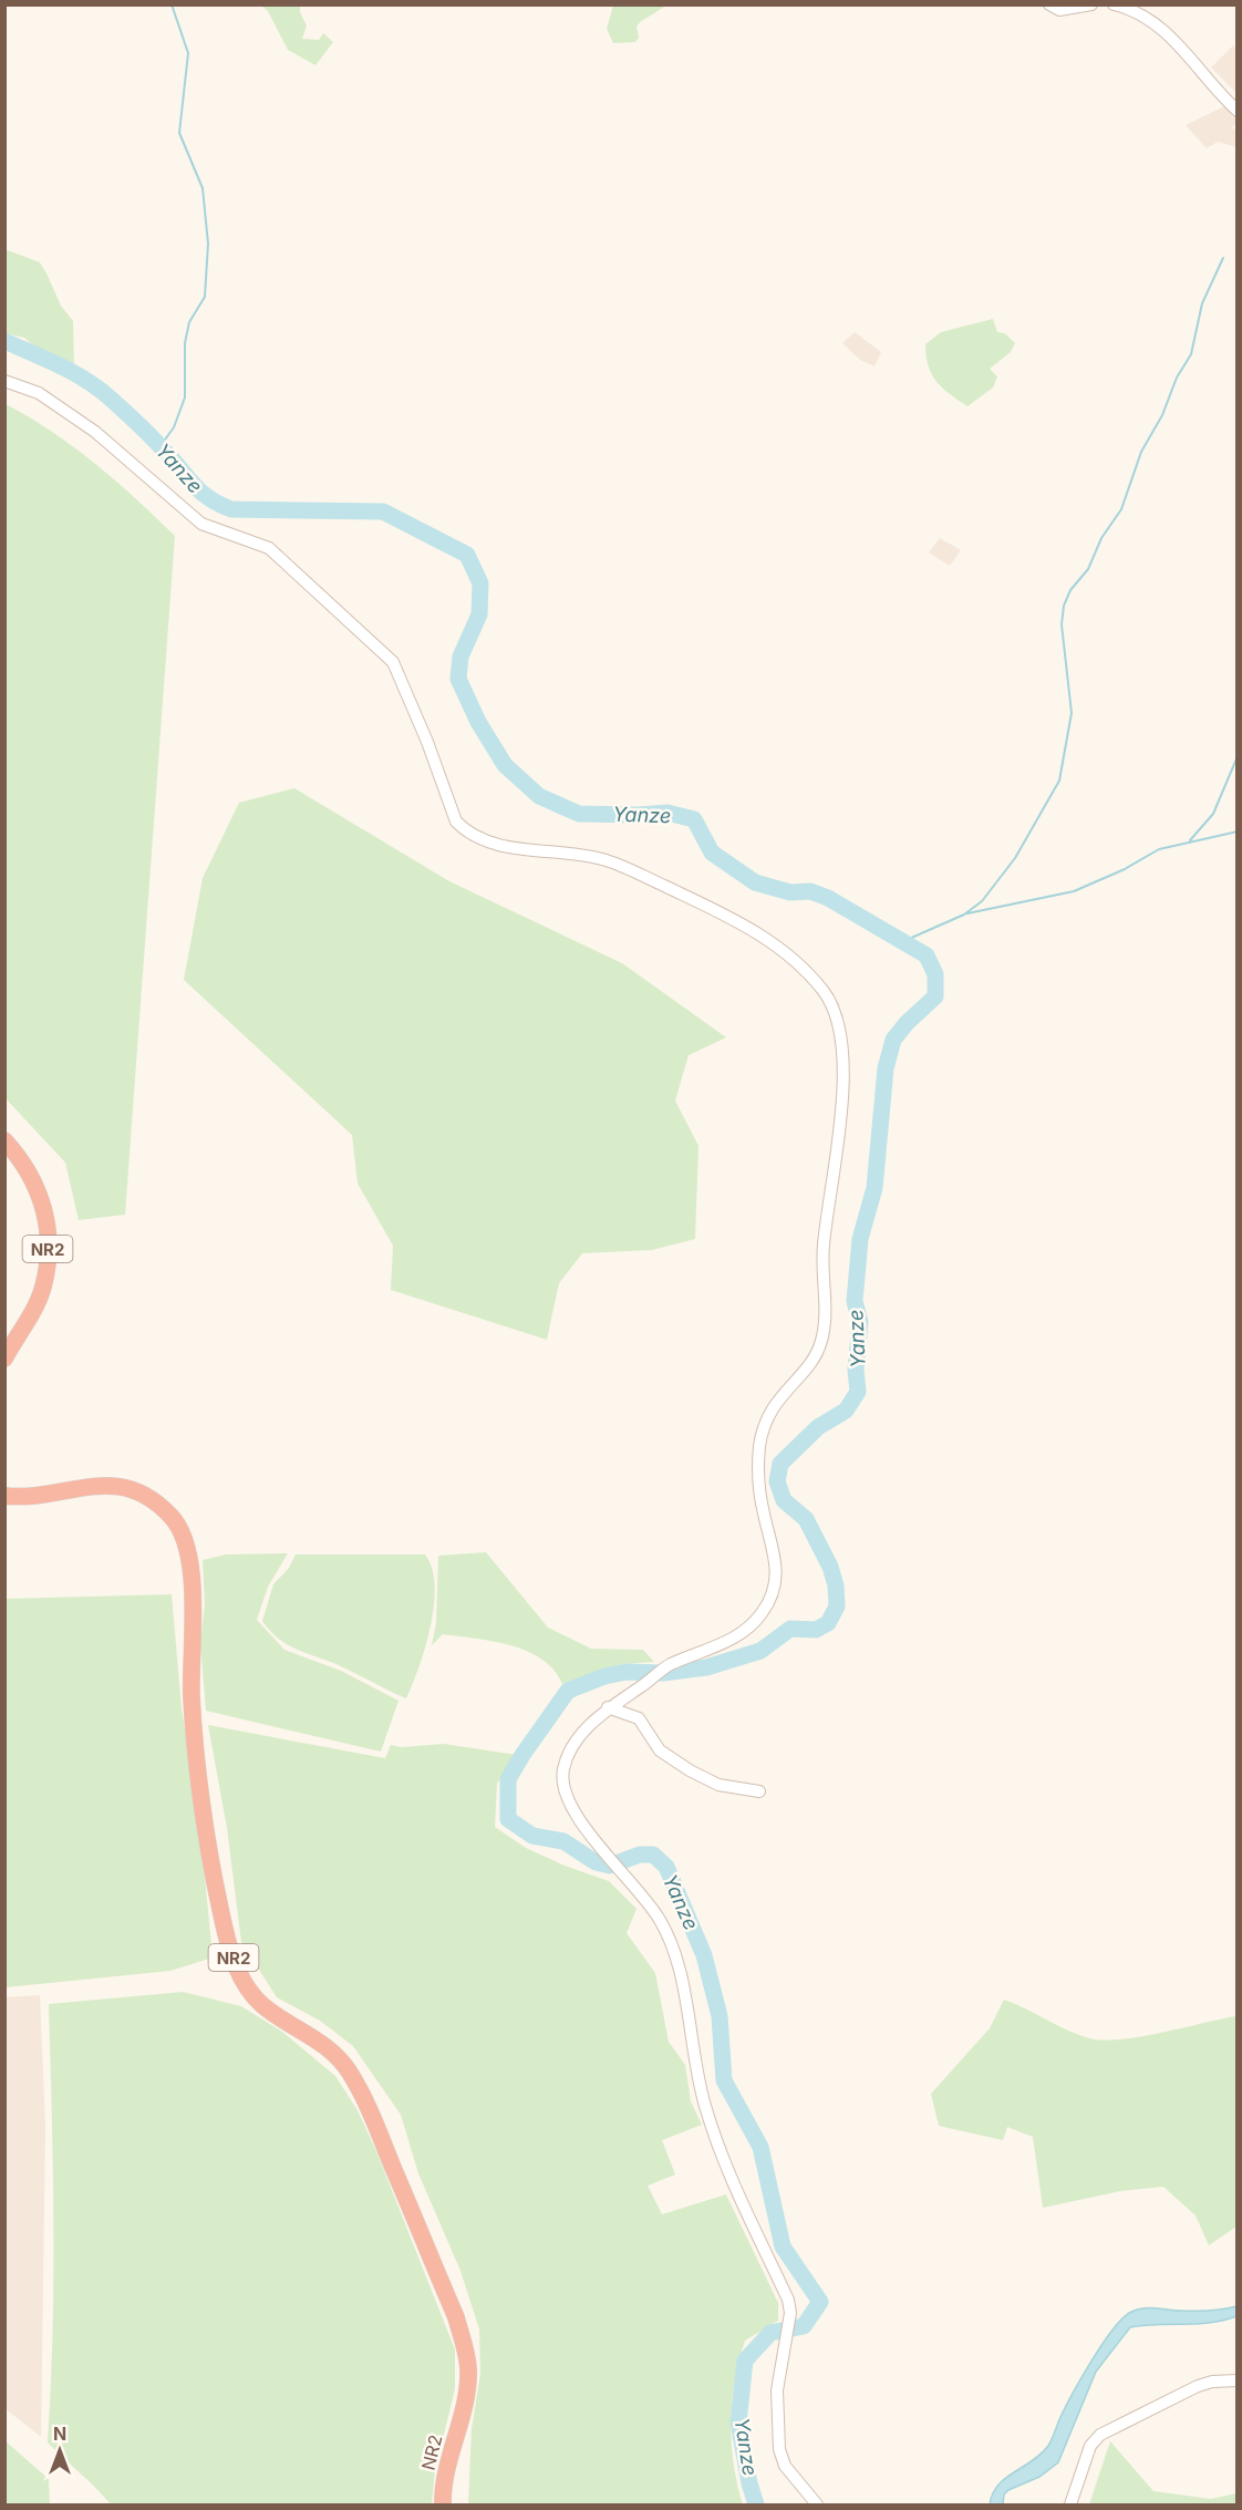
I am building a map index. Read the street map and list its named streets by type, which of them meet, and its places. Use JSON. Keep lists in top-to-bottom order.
{
  "streets": {
    "highway": ["NR2"]
  },
  "water": ["Yanze"],
  "north": "top"
}
